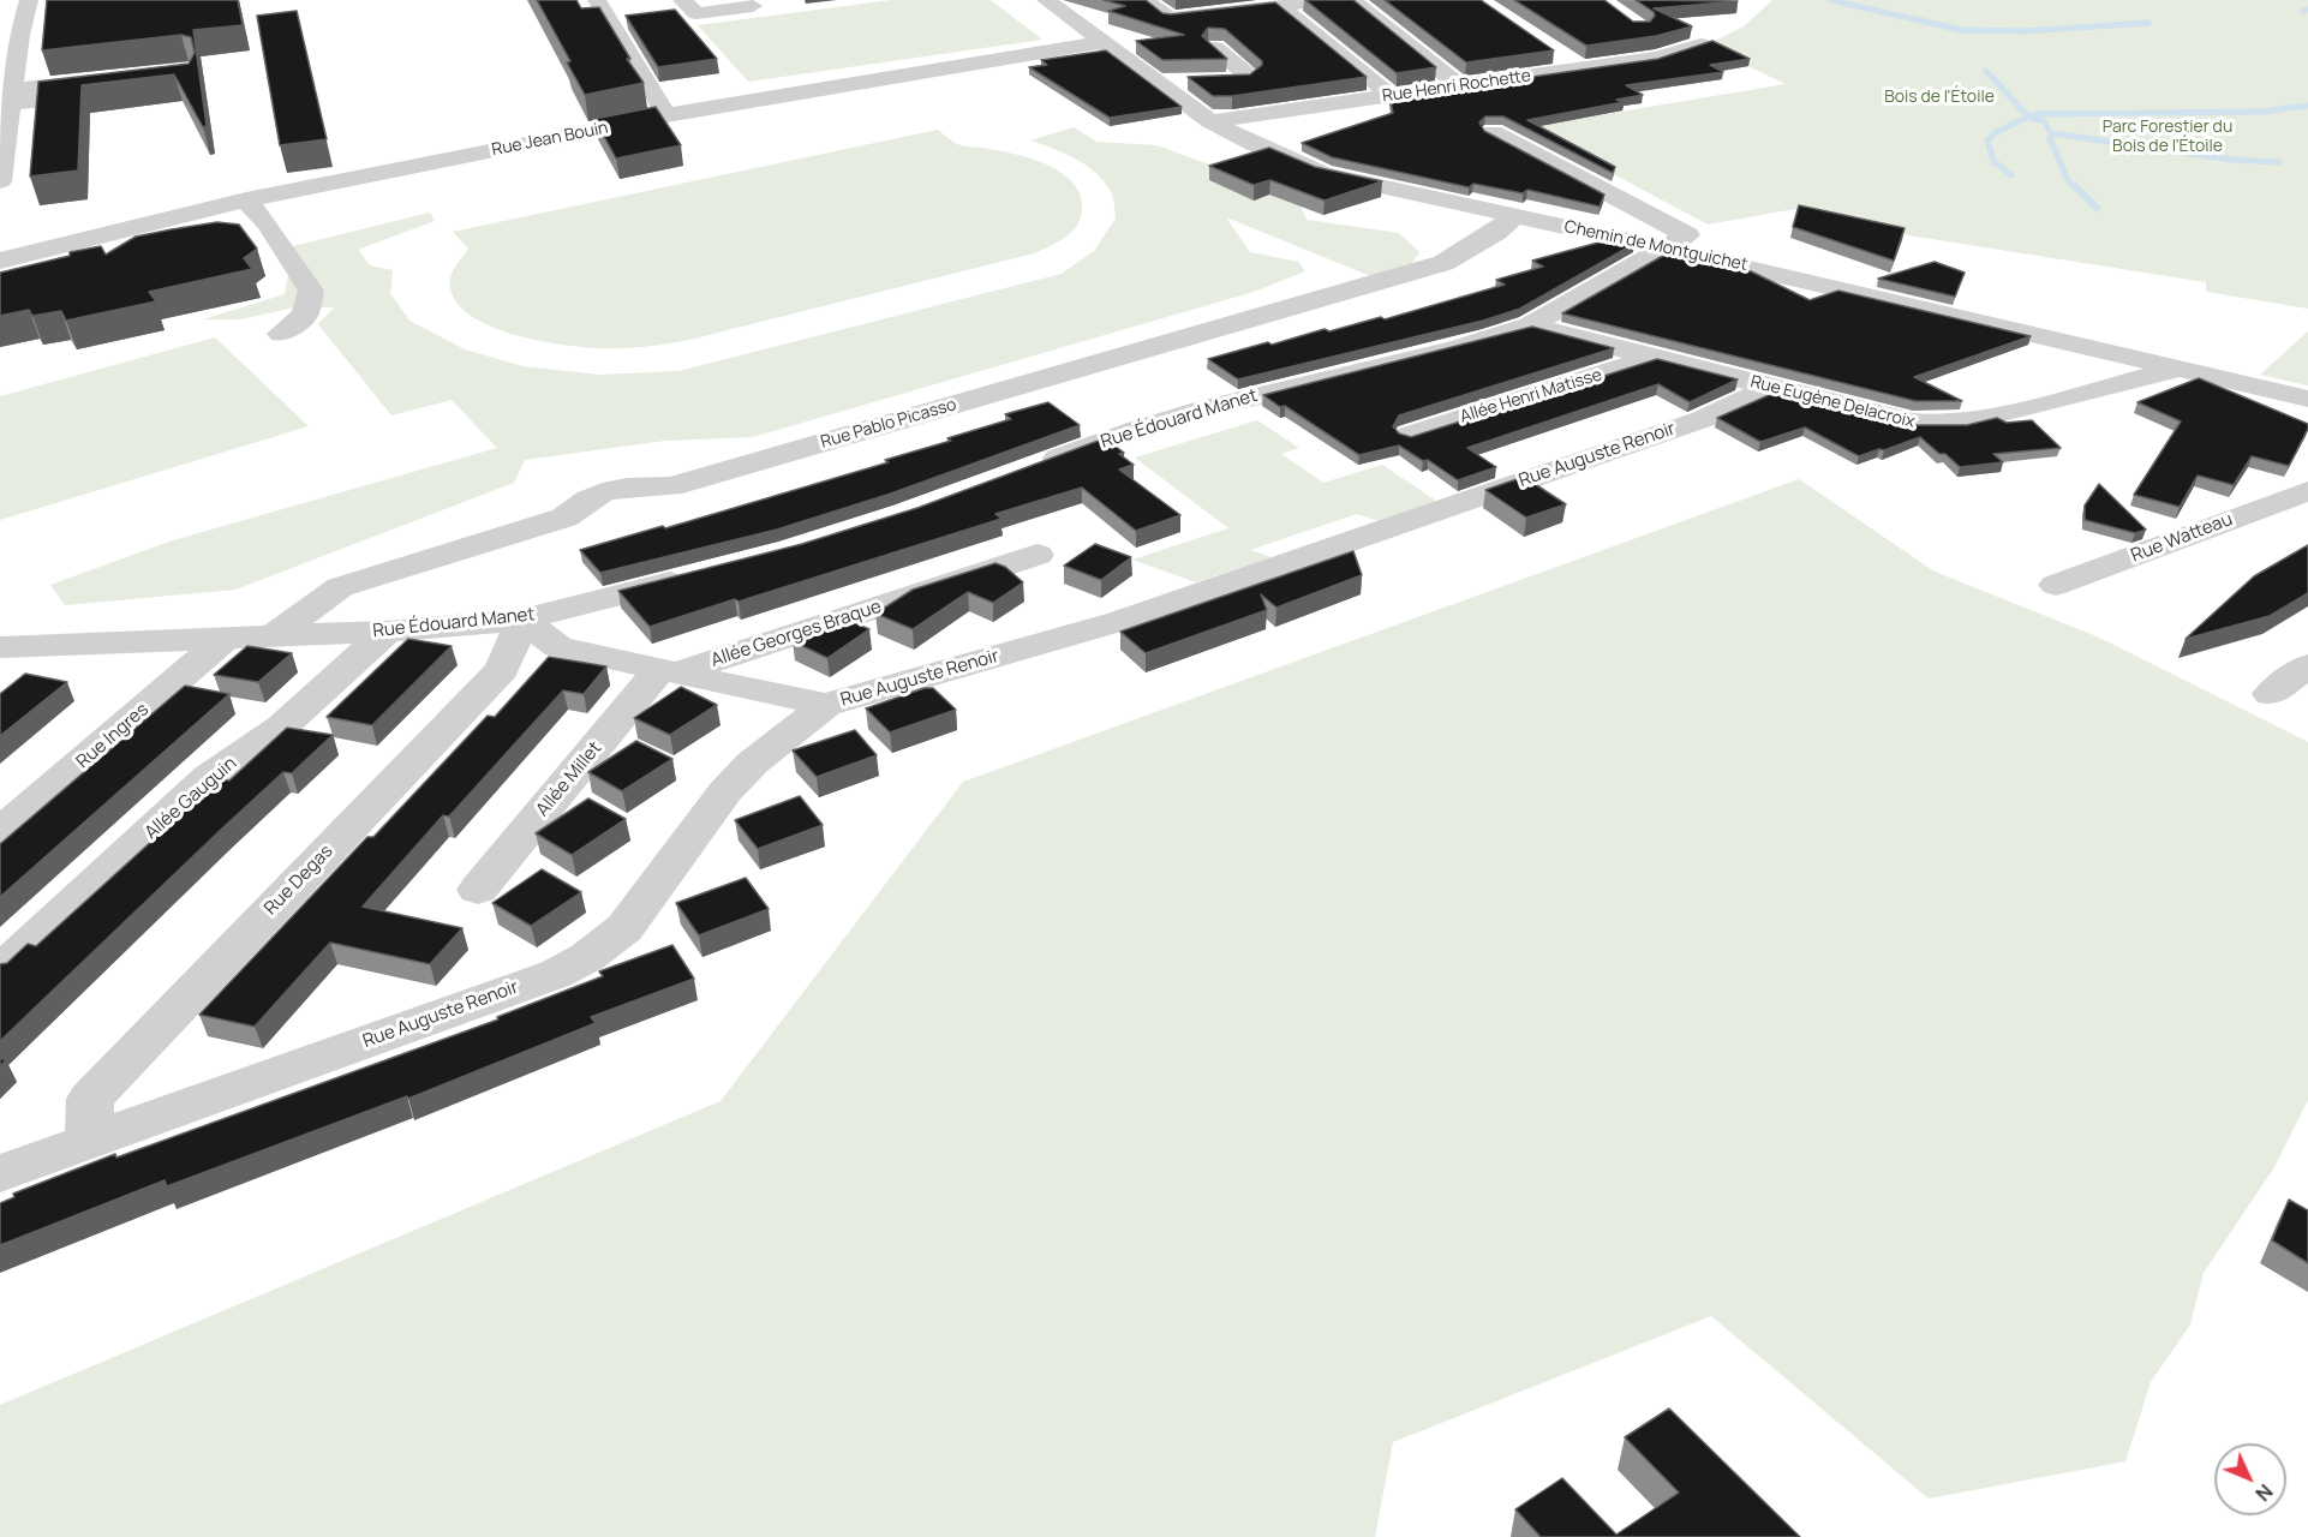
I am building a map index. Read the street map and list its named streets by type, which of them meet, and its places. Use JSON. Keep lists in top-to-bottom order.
{
  "streets": {
    "street": [
      "Rue Henri Rochette",
      "Rue Jean Bouin",
      "Chemin de Montguichet",
      "Allée Henri Matisse",
      "Rue Eugène Delacroix",
      "Rue Édouard Manet",
      "Rue Pablo Picasso",
      "Rue Auguste Renoir",
      "Rue Watteau",
      "Allée Georges Braque",
      "Rue Ingres",
      "Allée Millet",
      "Allée Gauguin",
      "Rue Degas"
    ]
  },
  "crossings": [
    ["Rue Henri Rochette", "Chemin de Montguichet"],
    ["Rue Jean Bouin", "Chemin de Montguichet"],
    ["Chemin de Montguichet", "Rue Eugène Delacroix"],
    ["Chemin de Montguichet", "Rue Édouard Manet"],
    ["Chemin de Montguichet", "Rue Pablo Picasso"],
    ["Allée Henri Matisse", "Rue Eugène Delacroix"],
    ["Rue Eugène Delacroix", "Rue Édouard Manet"],
    ["Rue Eugène Delacroix", "Rue Auguste Renoir"],
    ["Rue Édouard Manet", "Rue Pablo Picasso"],
    ["Rue Édouard Manet", "Rue Ingres"],
    ["Rue Édouard Manet", "Allée Gauguin"],
    ["Rue Édouard Manet", "Rue Degas"],
    ["Rue Auguste Renoir", "Rue Degas"],
    ["Allée Georges Braque", "Allée Millet"]
  ],
  "parks": ["Bois de l'Étoile", "Parc Forestier du Bois de l’Étoile"],
  "north": "bottom right"
}
